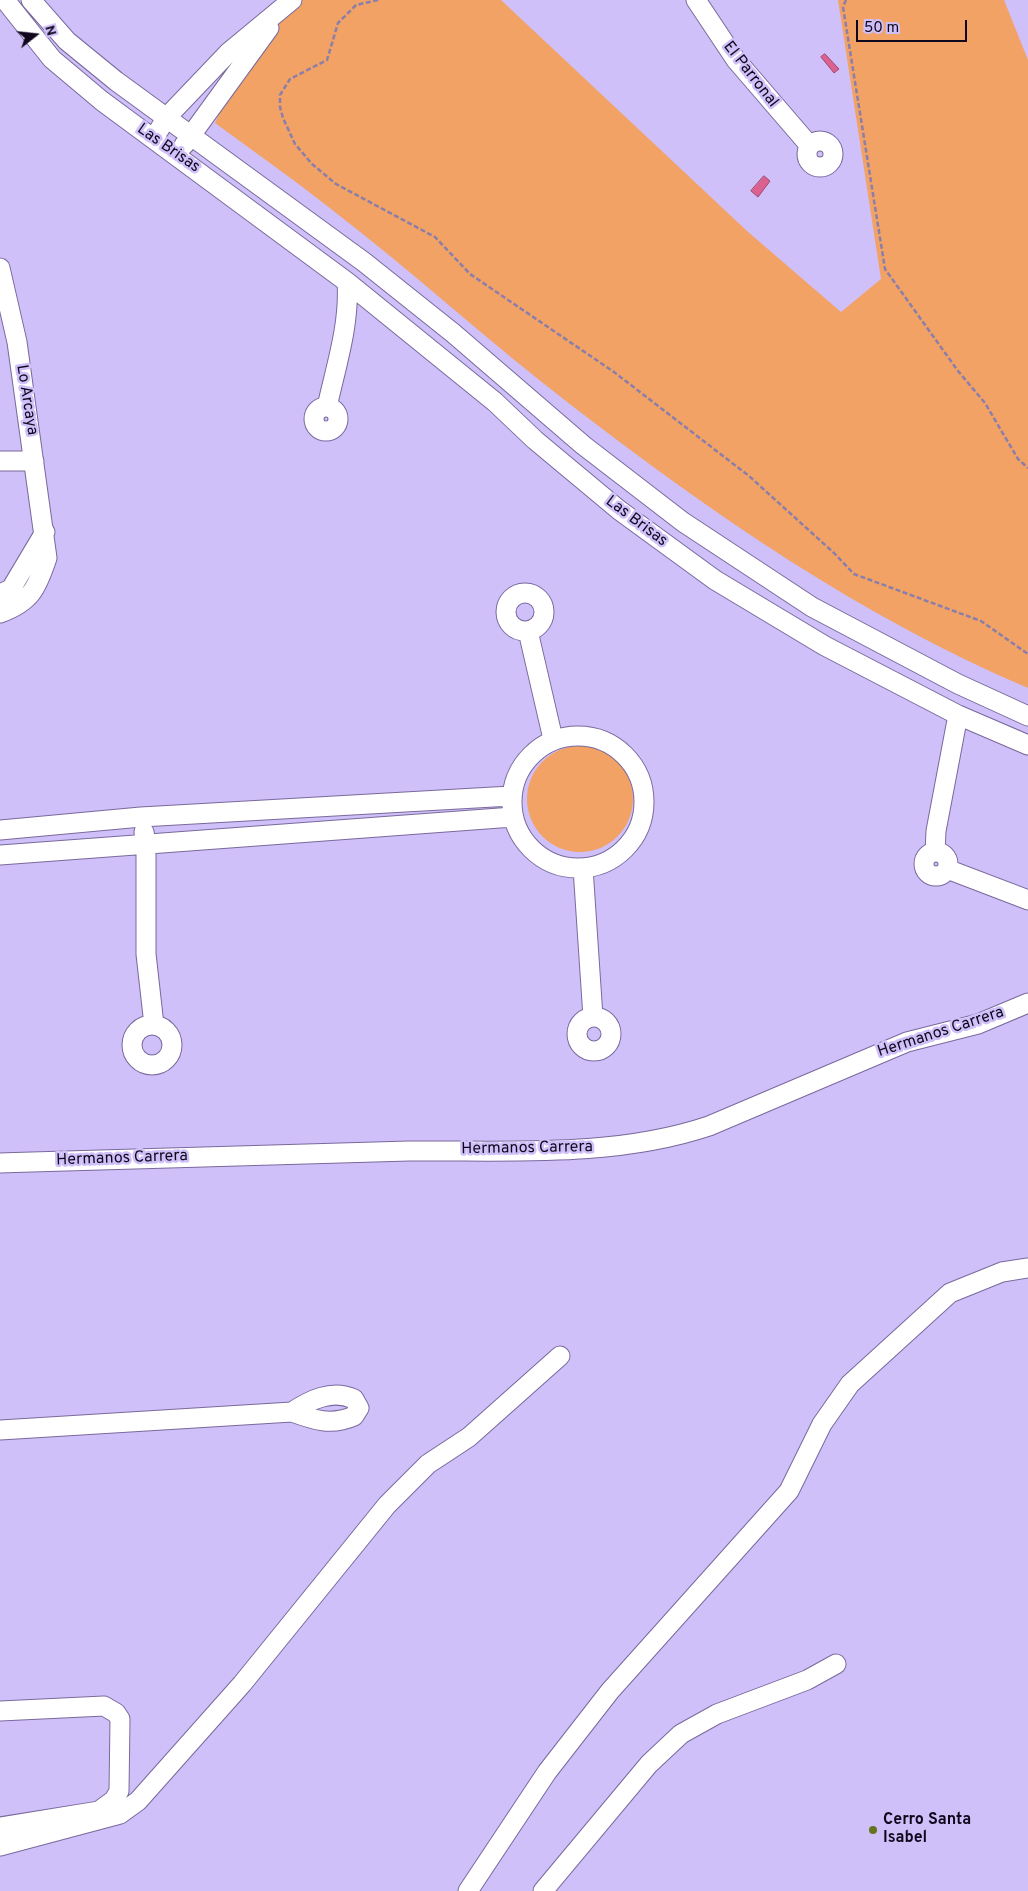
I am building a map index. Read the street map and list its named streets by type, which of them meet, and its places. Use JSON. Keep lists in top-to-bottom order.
{
  "streets": {
    "street": [
      "El Parronal",
      "Las Brisas",
      "Lo Arcaya",
      "Hermanos Carrera"
    ]
  },
  "places": ["Cerro Santa Isabel"],
  "scale_bar": "50 m",
  "north": "right"
}
